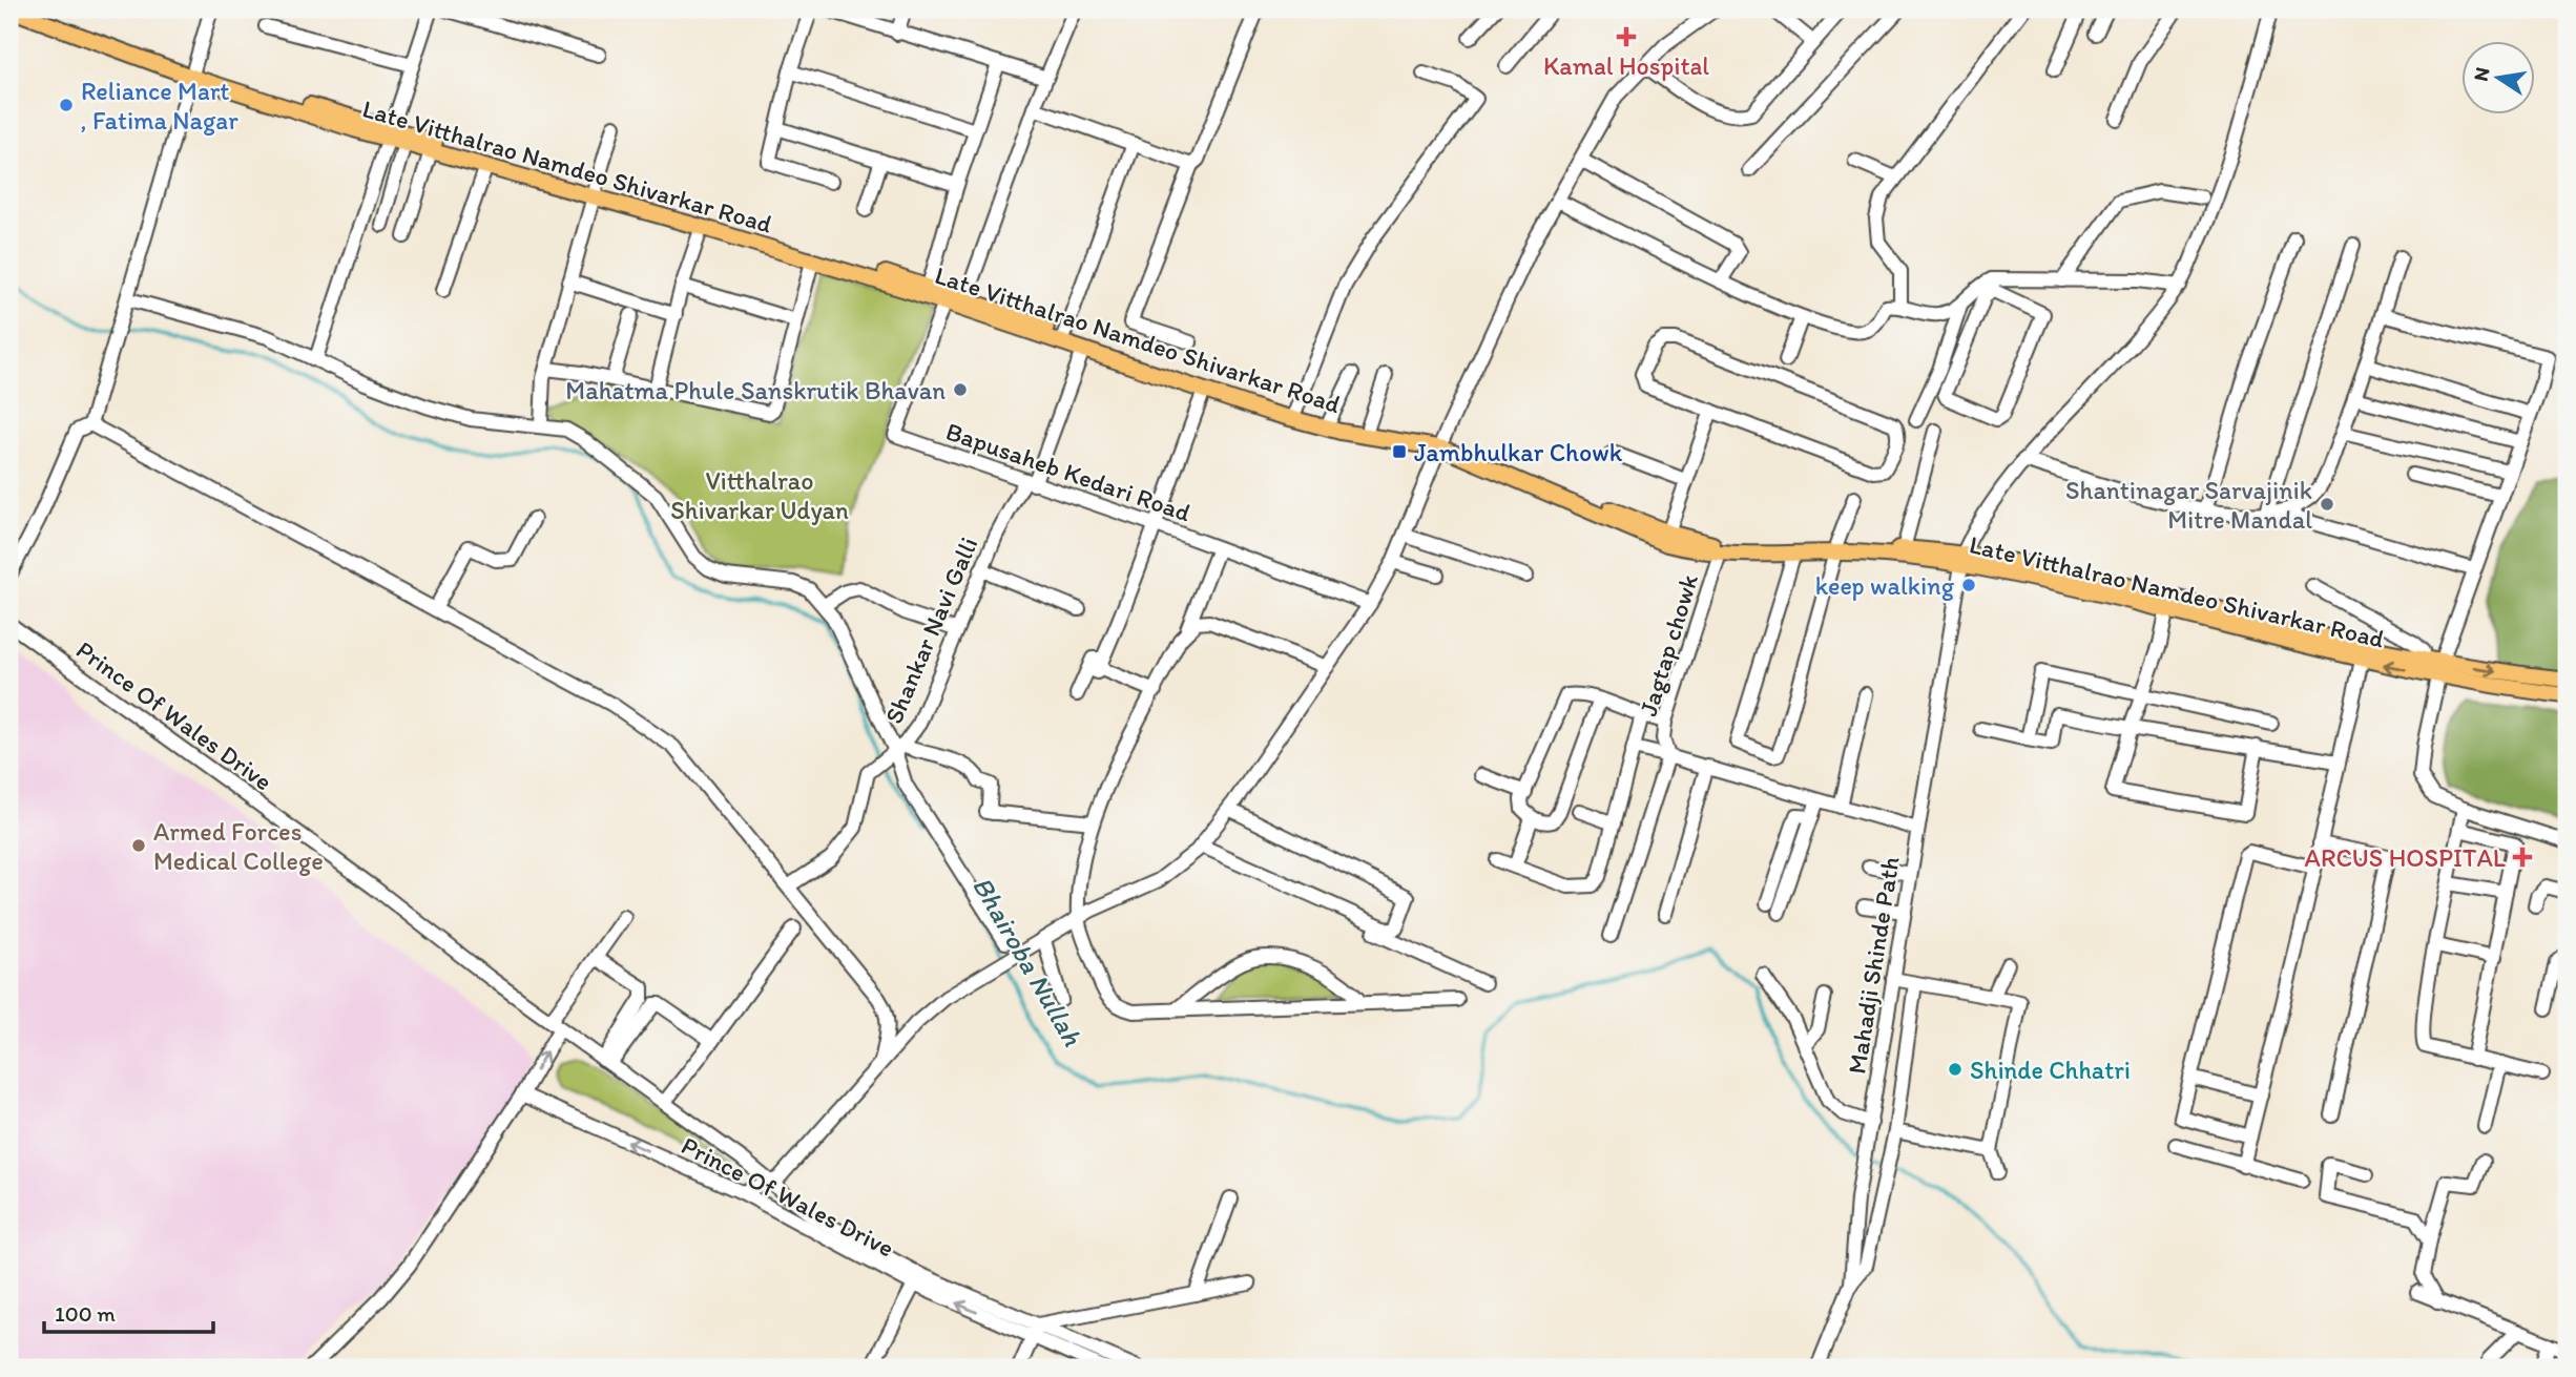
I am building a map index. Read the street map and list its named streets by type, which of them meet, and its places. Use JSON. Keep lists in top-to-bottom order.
{
  "streets": {
    "main road": ["Late Vitthalrao Namdeo Shivarkar Road"],
    "street": [
      "Bapusaheb Kedari Road",
      "Shankar Navi Galli",
      "Jagtap chowk",
      "Prince Of Wales Drive",
      "Mahadji Shinde Path"
    ]
  },
  "crossings": [
    ["Late Vitthalrao Namdeo Shivarkar Road", "Bapusaheb Kedari Road"],
    ["Late Vitthalrao Namdeo Shivarkar Road", "Shankar Navi Galli"],
    ["Late Vitthalrao Namdeo Shivarkar Road", "Jagtap chowk"],
    ["Late Vitthalrao Namdeo Shivarkar Road", "Mahadji Shinde Path"],
    ["Bapusaheb Kedari Road", "Shankar Navi Galli"]
  ],
  "water": ["Bhairoba Nullah"],
  "parks": ["Vitthalrao Shivarkar Udyan"],
  "places": {
    "health": ["Kamal Hospital", "ARCUS HOSPITAL"],
    "other": [
      "Reliance Mart , Fatima Nagar",
      "Mahatma Phule Sanskrutik Bhavan",
      "Shantinagar Sarvajinik Mitre Mandal",
      "keep walking",
      "Armed Forces Medical College",
      "Shinde Chhatri"
    ],
    "transit": ["Jambhulkar Chowk"]
  },
  "scale_bar": "100 m",
  "north": "left"
}
